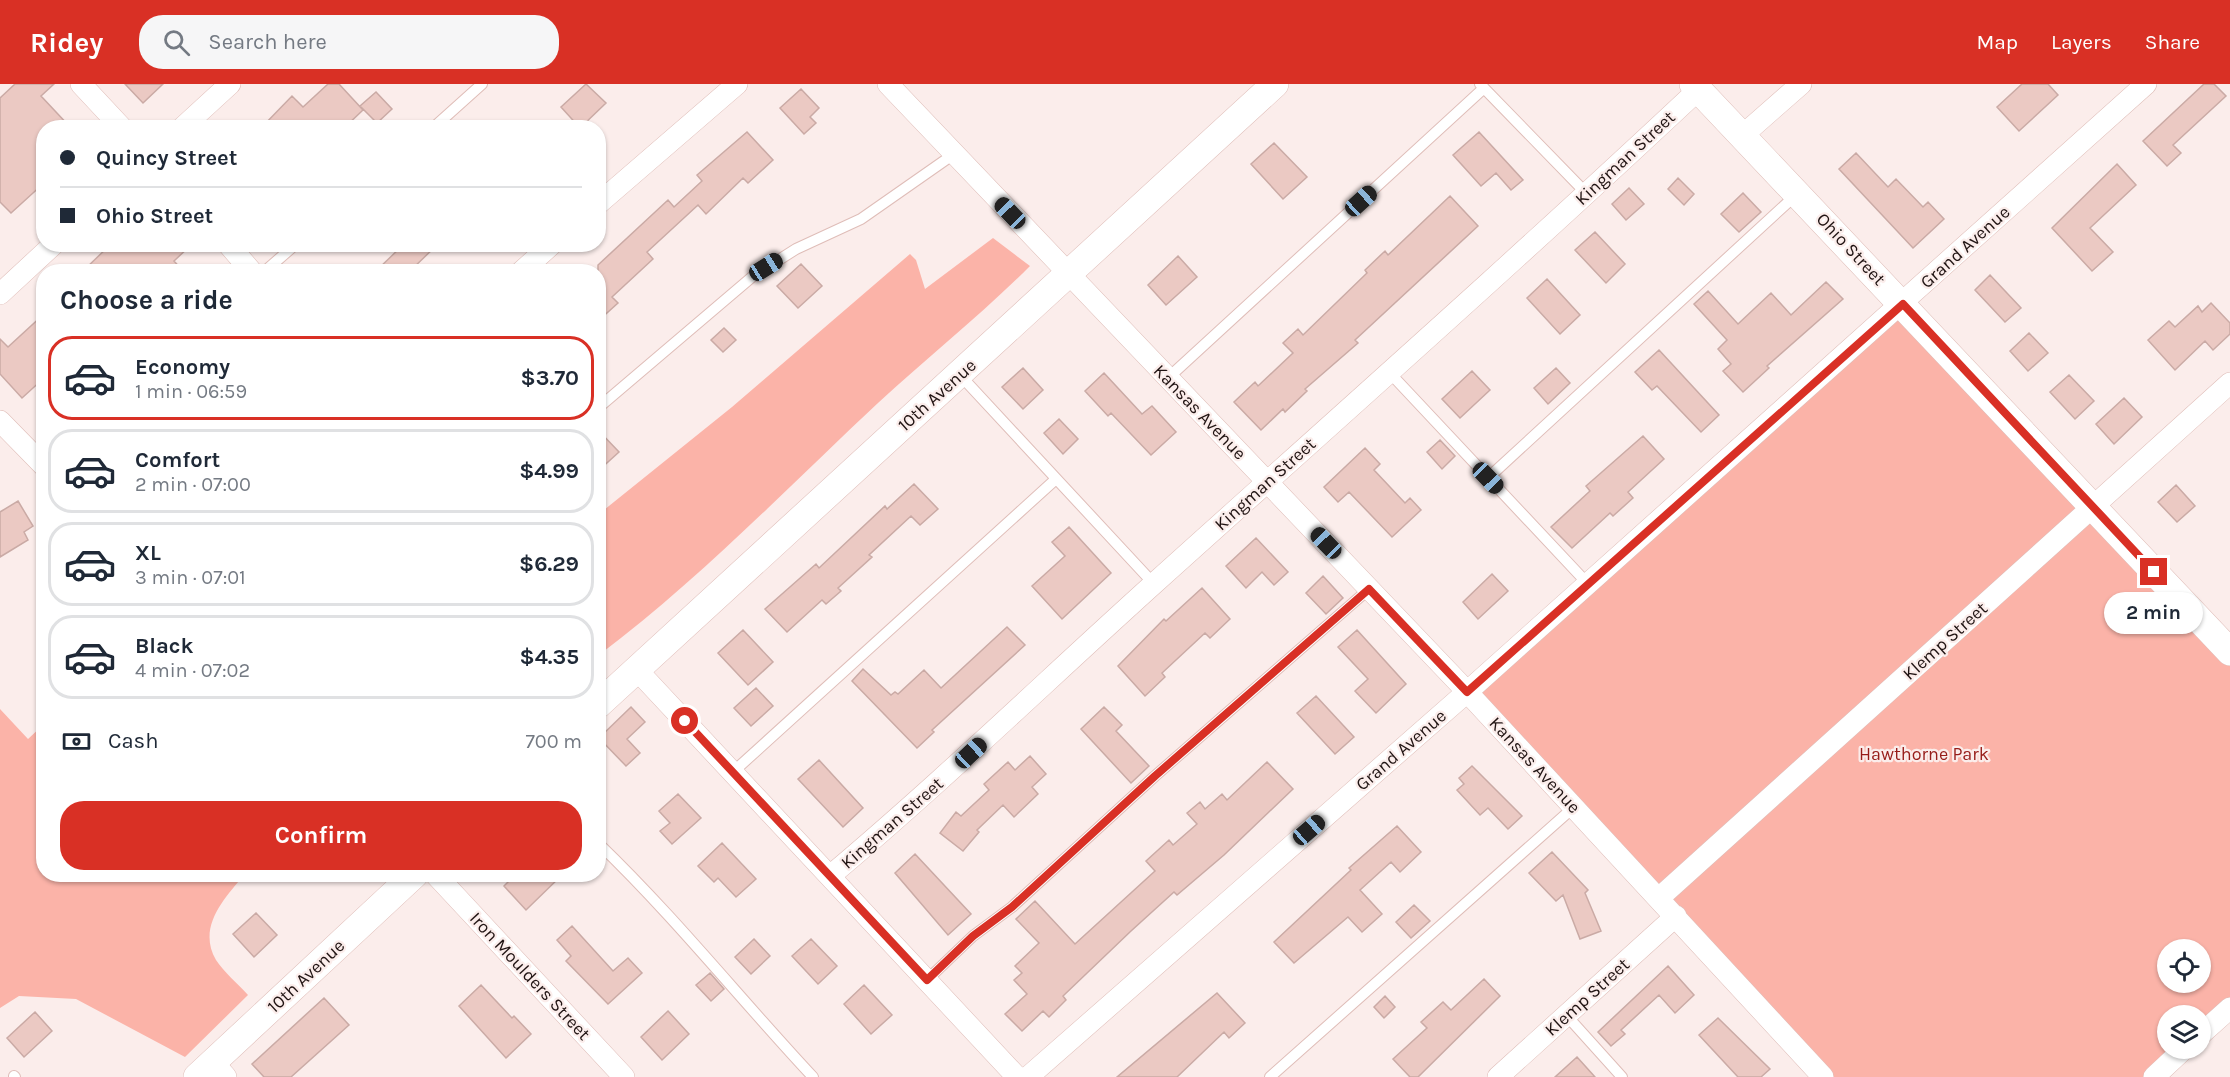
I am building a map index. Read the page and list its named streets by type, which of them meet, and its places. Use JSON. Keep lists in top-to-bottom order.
{
  "streets": {
    "street": [
      "Kingman Street",
      "Grand Avenue",
      "Ohio Street",
      "10th Avenue",
      "Kansas Avenue",
      "Klemp Street",
      "Iron Moulders Street"
    ]
  },
  "crossings": [
    ["Kingman Street", "Ohio Street"],
    ["Kingman Street", "Kansas Avenue"],
    ["Grand Avenue", "Ohio Street"],
    ["Grand Avenue", "Kansas Avenue"],
    ["Ohio Street", "Klemp Street"],
    ["10th Avenue", "Kansas Avenue"],
    ["Kansas Avenue", "Klemp Street"]
  ],
  "parks": ["Hawthorne Park"],
  "page": {
    "header": "Ridey",
    "search": "Search here",
    "nav": ["Map", "Layers", "Share"],
    "banner": ["Quincy Street", "Ohio Street"],
    "heading": "Choose a ride",
    "list": [
      {
        "name": "Economy",
        "note": "1 min · 06:59",
        "value": "$3.70"
      },
      {
        "name": "Comfort",
        "note": "2 min · 07:00",
        "value": "$4.99"
      },
      {
        "name": "XL",
        "note": "3 min · 07:01",
        "value": "$6.29"
      },
      {
        "name": "Black",
        "note": "4 min · 07:02",
        "value": "$4.35"
      }
    ],
    "bubble": "2 min",
    "pay": ["Cash", "700 m"],
    "buttons": "Confirm"
  }
}
